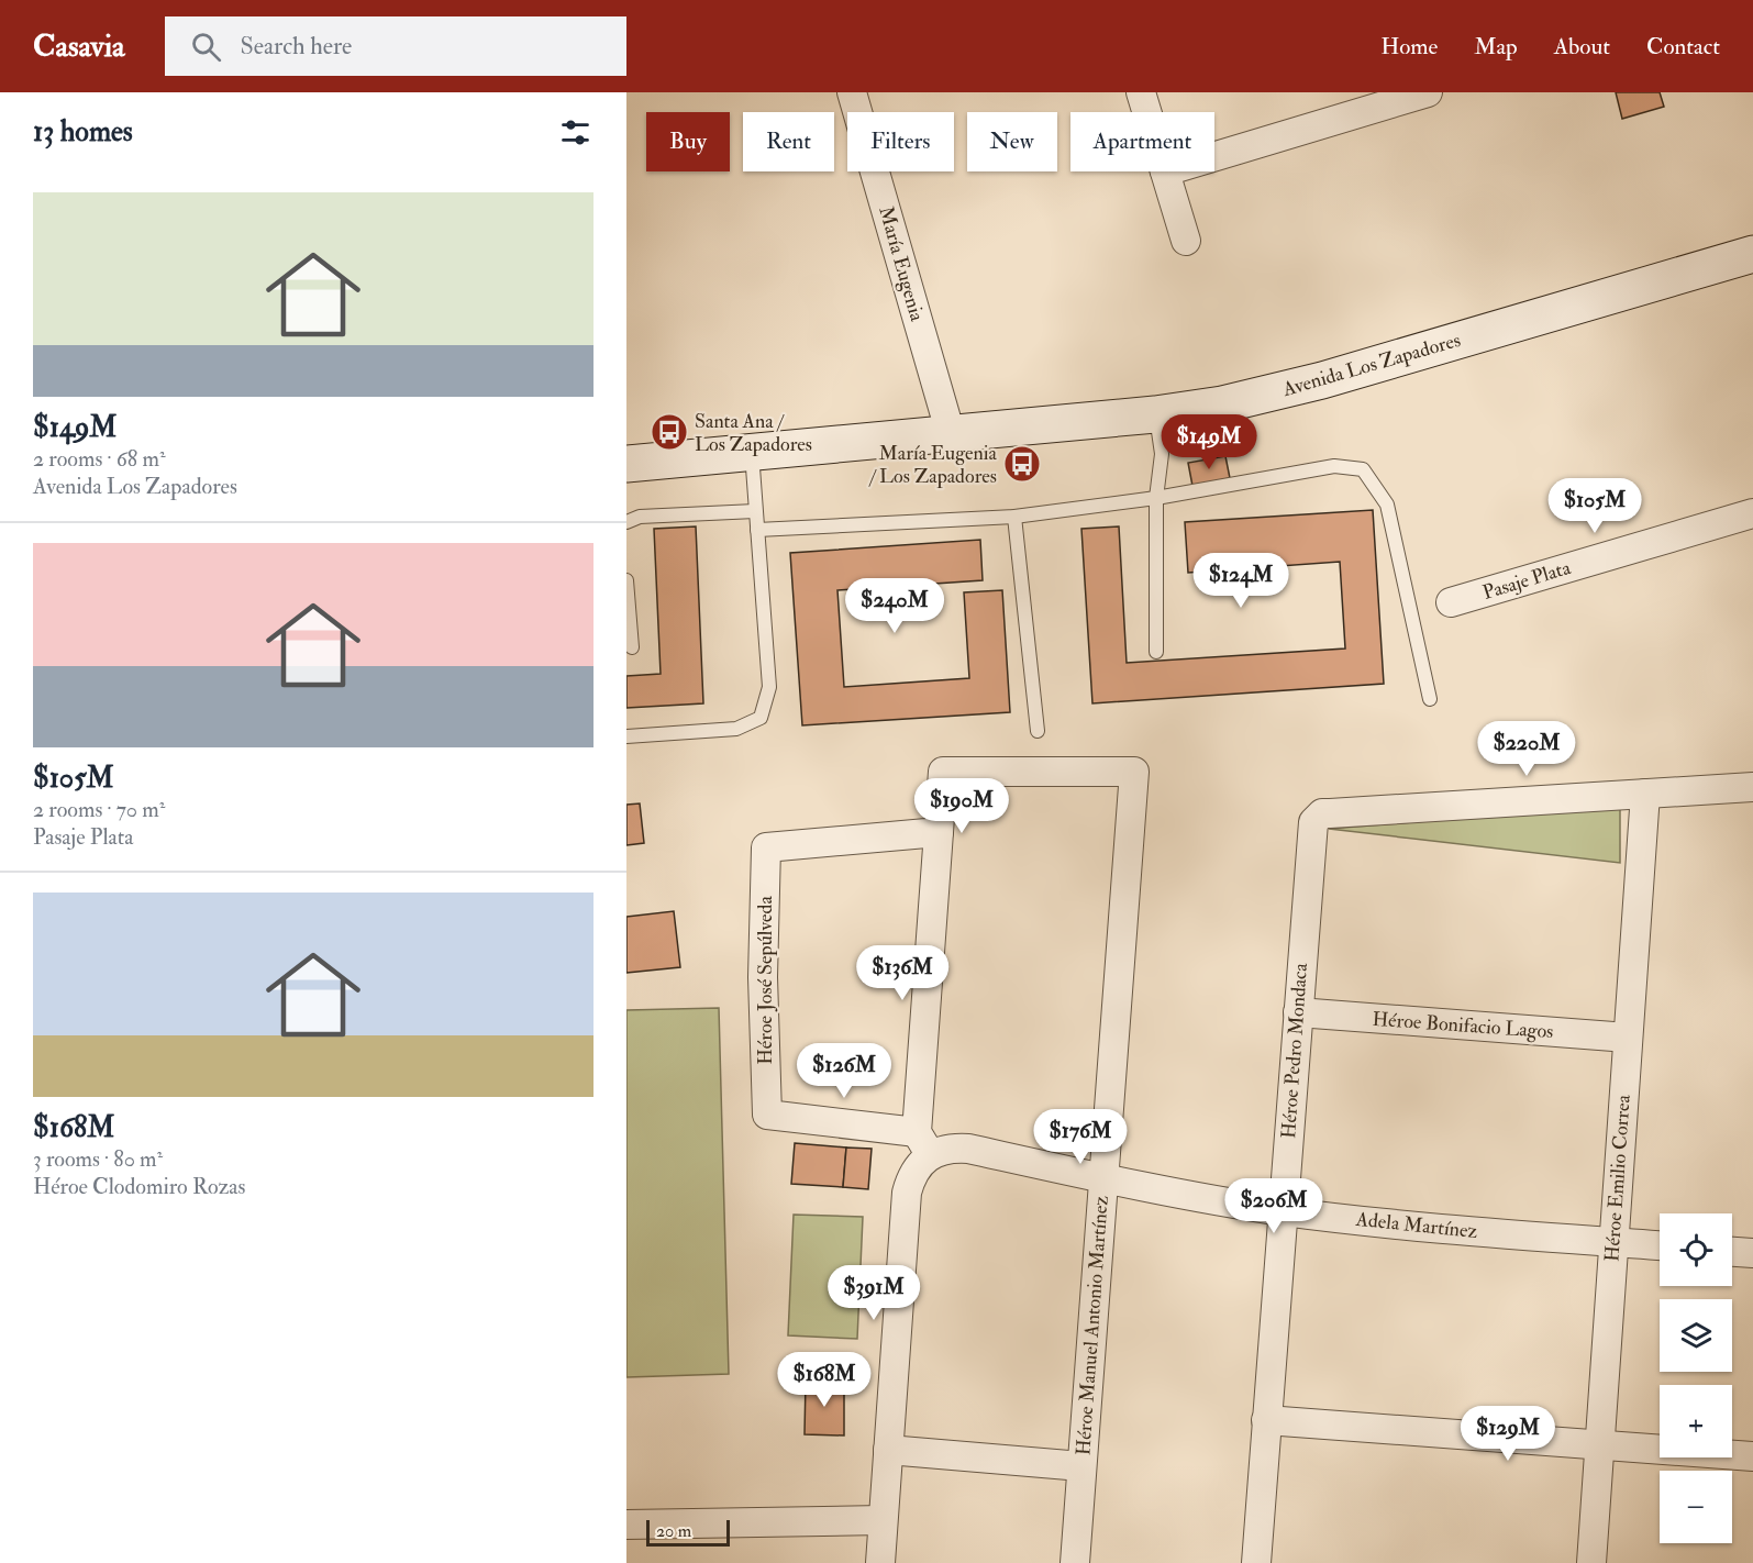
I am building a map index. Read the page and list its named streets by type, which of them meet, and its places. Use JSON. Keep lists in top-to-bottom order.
{
  "streets": {
    "main road": ["Avenida Los Zapadores"],
    "street": [
      "María Eugenia",
      "Pasaje Plata",
      "Héroe José Sepúlveda",
      "Héroe Bonifacio Lagos",
      "Héroe Pedro Mondaca",
      "Héroe Emilio Correa",
      "Adela Martínez",
      "Héroe Manuel Antonio Martínez"
    ]
  },
  "crossings": [
    ["María Eugenia", "Avenida Los Zapadores"],
    ["Héroe José Sepúlveda", "Adela Martínez"],
    ["Héroe José Sepúlveda", "Héroe Manuel Antonio Martínez"],
    ["Héroe Bonifacio Lagos", "Héroe Pedro Mondaca"],
    ["Héroe Bonifacio Lagos", "Héroe Emilio Correa"],
    ["Héroe Pedro Mondaca", "Héroe Emilio Correa"],
    ["Héroe Pedro Mondaca", "Adela Martínez"],
    ["Héroe Emilio Correa", "Adela Martínez"],
    ["Adela Martínez", "Héroe Manuel Antonio Martínez"]
  ],
  "places": {
    "bus stop": ["Santa Ana / Los Zapadores", "María Eugenia / Los Zapadores"]
  },
  "scale_bar": "20 m",
  "page": {
    "header": "Casavia",
    "search": "Search here",
    "nav": [
      "Home",
      "Map",
      "About",
      "Contact"
    ],
    "heading": "13 homes",
    "chip": [
      "Buy",
      "Rent",
      "Filters",
      "New",
      "Apartment"
    ],
    "list": [
      {
        "name": "$149M",
        "note": "2 rooms · 68 m² · Avenida Los Zapadores"
      },
      {
        "name": "$105M",
        "note": "2 rooms · 70 m² · Pasaje Plata"
      },
      {
        "name": "$168M",
        "note": "3 rooms · 80 m² · Héroe Clodomiro Rozas"
      }
    ],
    "price": [
      "$149M",
      "$105M",
      "$124M",
      "$240M",
      "$220M",
      "$190M",
      "$136M",
      "$126M",
      "$176M",
      "$206M",
      "$391M",
      "$168M",
      "$129M"
    ],
    "map_buttons": ["+", "−"],
    "scale": "20 m"
  }
}
